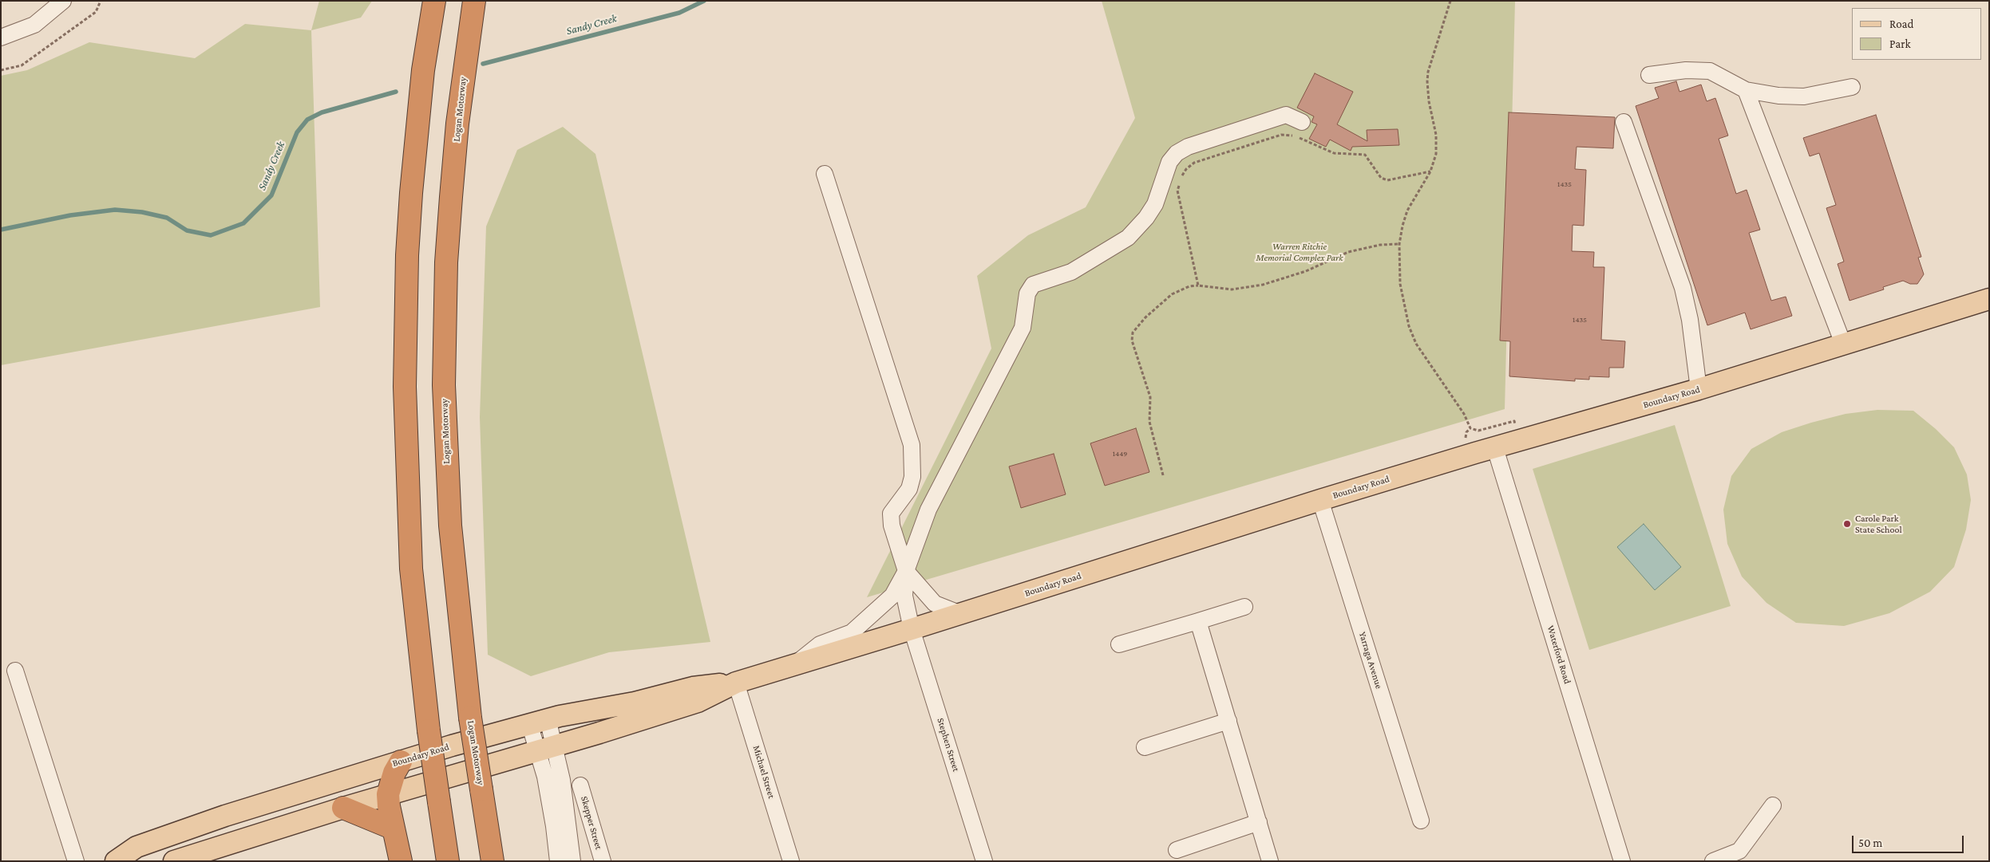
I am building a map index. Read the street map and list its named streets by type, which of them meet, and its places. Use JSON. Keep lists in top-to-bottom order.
{
  "streets": {
    "highway": ["Logan Motorway"],
    "main road": ["Boundary Road"],
    "street": [
      "Waterford Road",
      "Yarraga Avenue",
      "Stephen Street",
      "Michael Street",
      "Skepper Street"
    ]
  },
  "crossings": [
    ["Boundary Road", "Waterford Road"],
    ["Boundary Road", "Yarraga Avenue"],
    ["Boundary Road", "Stephen Street"],
    ["Boundary Road", "Michael Street"]
  ],
  "water": ["Sandy Creek"],
  "parks": ["Warren Ritchie Memorial Complex Park"],
  "places": ["Carole Park State School"],
  "house_numbers": ["1435", "1435", "1449"],
  "legend": ["Road", "Park"],
  "scale_bar": "50 m"
}
